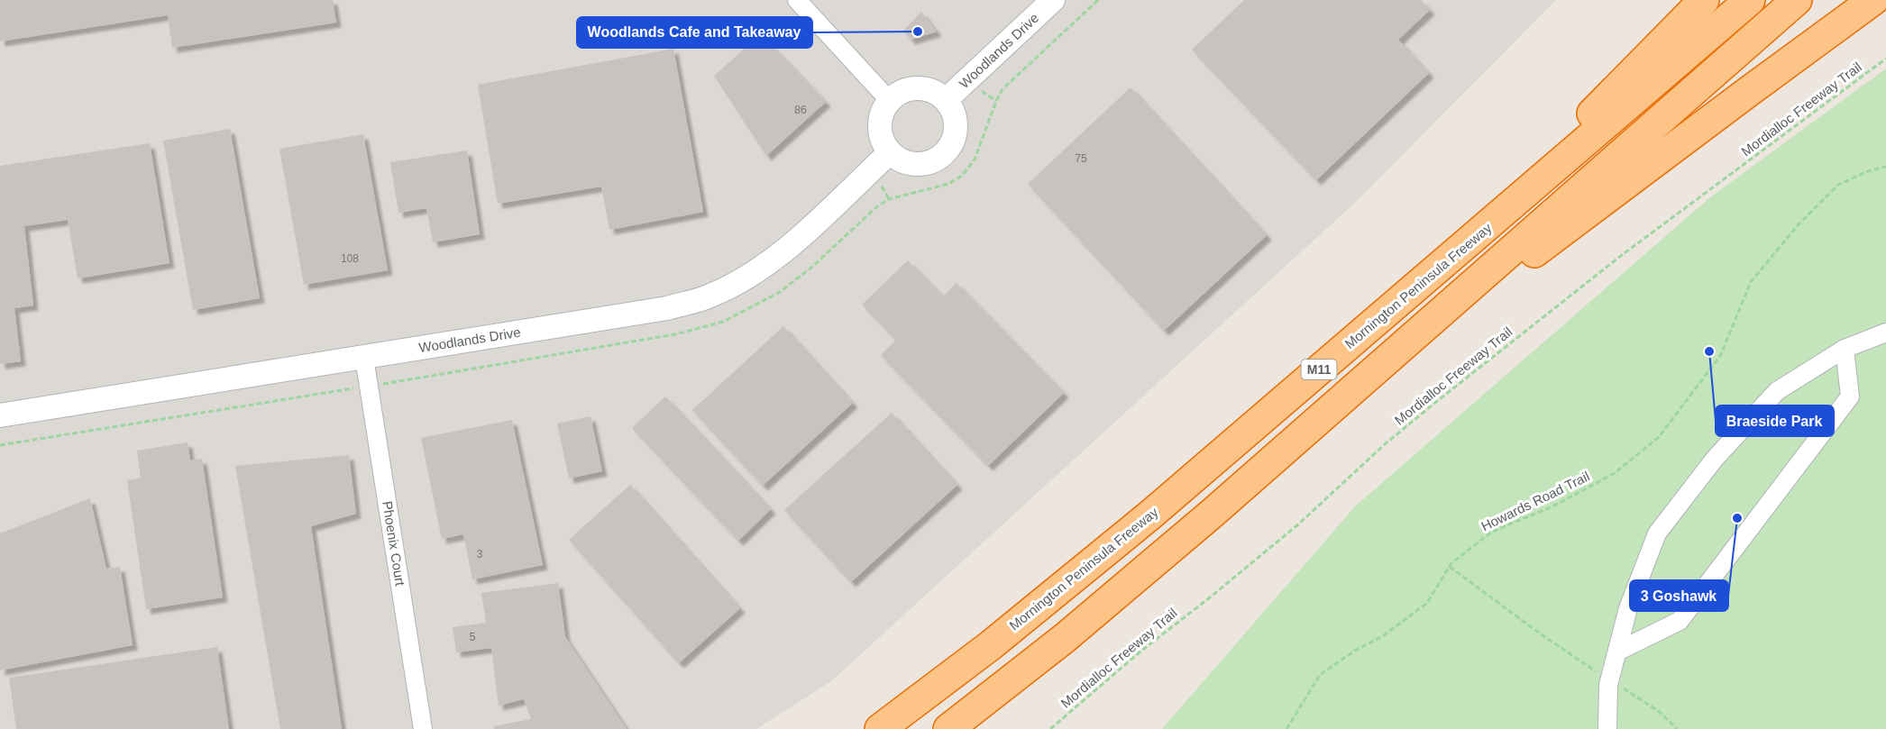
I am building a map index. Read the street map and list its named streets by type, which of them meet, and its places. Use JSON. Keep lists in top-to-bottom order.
{
  "streets": {
    "highway": ["Mornington Peninsula Freeway", "M11"],
    "street": ["Woodlands Drive", "Phoenix Court"],
    "path": ["Mordialloc Freeway Trail", "Howards Road Trail"]
  },
  "crossings": [
    ["Woodlands Drive", "Phoenix Court"]
  ],
  "places": ["Woodlands Cafe and Takeaway", "Braeside Park", "3 Goshawk"],
  "house_numbers": [
    "86",
    "75",
    "108",
    "3",
    "5"
  ]
}
